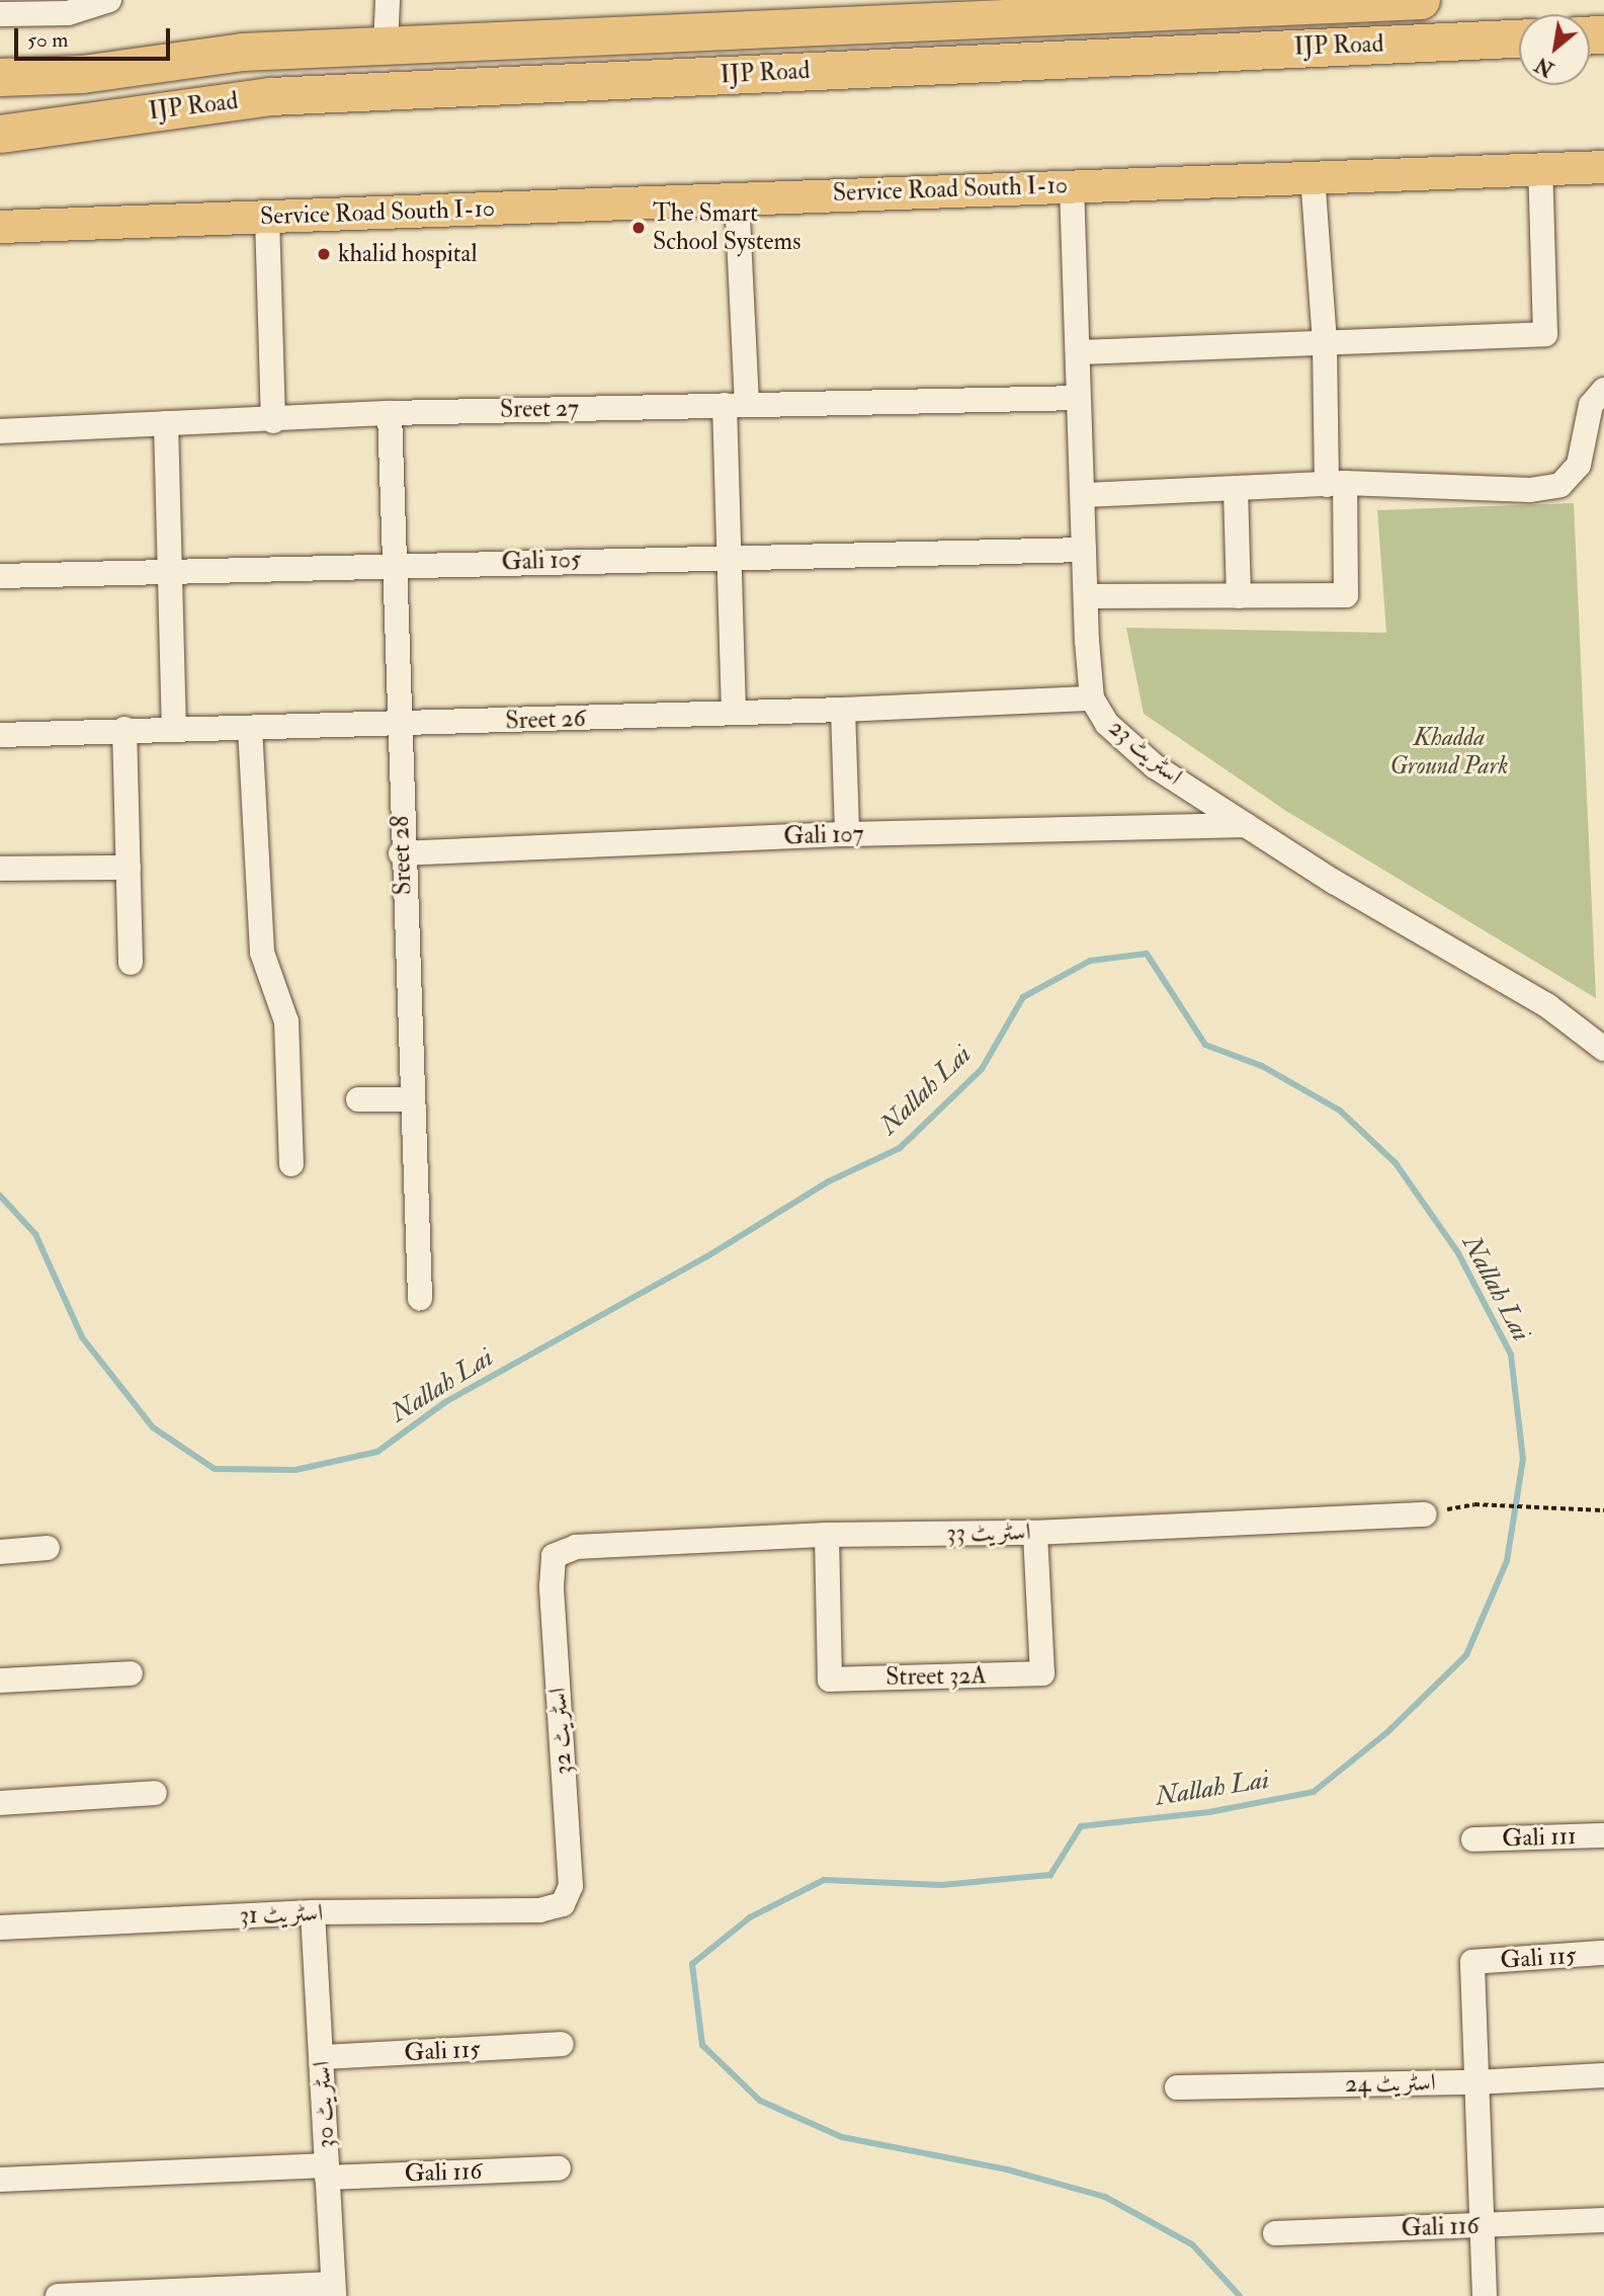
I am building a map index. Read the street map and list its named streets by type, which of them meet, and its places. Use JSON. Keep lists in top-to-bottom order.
{
  "streets": {
    "highway": ["IJP Road"],
    "main road": ["Service Road South I-10"],
    "street": [
      "Sreet 27",
      "Gali 105",
      "Sreet 26",
      "اسٹریٹ 23",
      "Gali 107",
      "Sreet 28",
      "اسٹریٹ 33",
      "Street 32A",
      "اسٹریٹ 32",
      "Gali 111",
      "اسٹریٹ 31",
      "Gali 115",
      "اسٹریٹ 24",
      "اسٹریٹ 30",
      "Gali 116"
    ]
  },
  "crossings": [
    ["Service Road South I-10", "اسٹریٹ 23"],
    ["Sreet 27", "اسٹریٹ 23"],
    ["Sreet 27", "Sreet 28"],
    ["Gali 105", "اسٹریٹ 23"],
    ["Gali 105", "Sreet 28"],
    ["Sreet 26", "اسٹریٹ 23"],
    ["Sreet 26", "Sreet 28"],
    ["اسٹریٹ 23", "Gali 107"],
    ["Gali 107", "Sreet 28"],
    ["اسٹریٹ 33", "Street 32A"],
    ["اسٹریٹ 33", "اسٹریٹ 32"],
    ["اسٹریٹ 32", "اسٹریٹ 31"],
    ["اسٹریٹ 31", "اسٹریٹ 30"],
    ["Gali 115", "اسٹریٹ 24"],
    ["Gali 115", "اسٹریٹ 30"],
    ["اسٹریٹ 30", "Gali 116"]
  ],
  "water": ["Nallah Lai"],
  "parks": ["Khadda Ground Park"],
  "places": ["The Smart School Systems", "khalid hospital"],
  "scale_bar": "50 m",
  "north": "bottom left"
}
